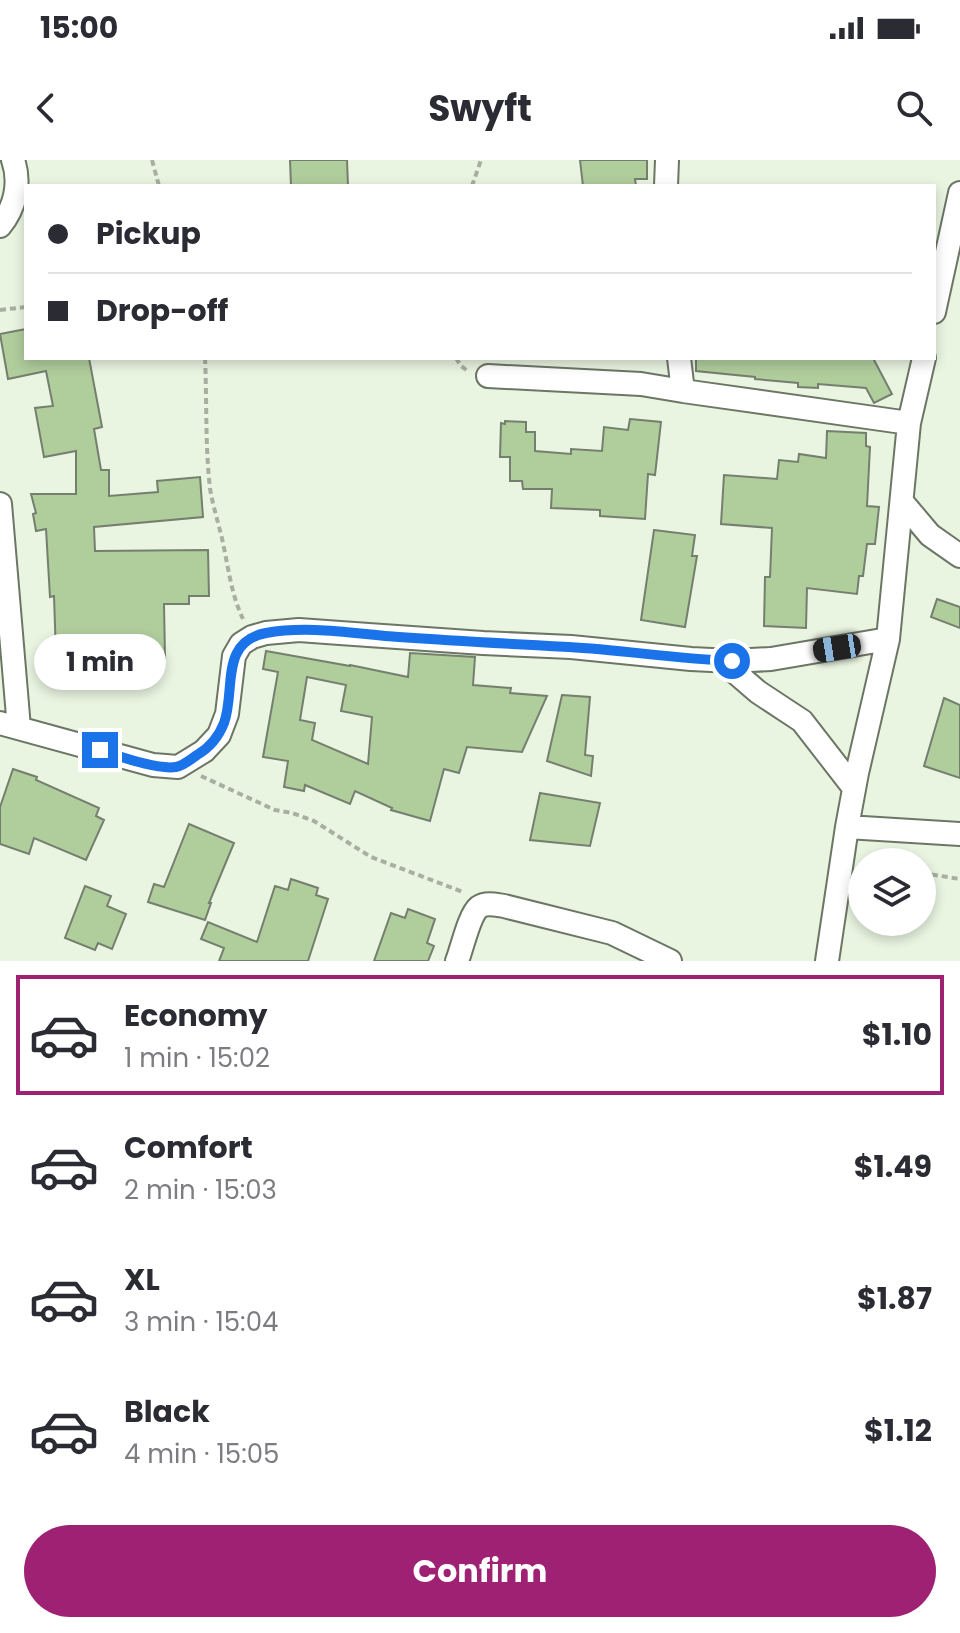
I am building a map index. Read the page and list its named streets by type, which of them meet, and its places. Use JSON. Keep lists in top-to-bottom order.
{
  "page": {
    "status": "15:00",
    "header": "Swyft",
    "banner": ["Pickup", "Drop-off"],
    "bubble": "1 min",
    "list": [
      {
        "name": "Economy",
        "note": "1 min · 15:02",
        "value": "$1.10"
      },
      {
        "name": "Comfort",
        "note": "2 min · 15:03",
        "value": "$1.49"
      },
      {
        "name": "XL",
        "note": "3 min · 15:04",
        "value": "$1.87"
      },
      {
        "name": "Black",
        "note": "4 min · 15:05",
        "value": "$1.12"
      }
    ],
    "buttons": "Confirm"
  }
}
